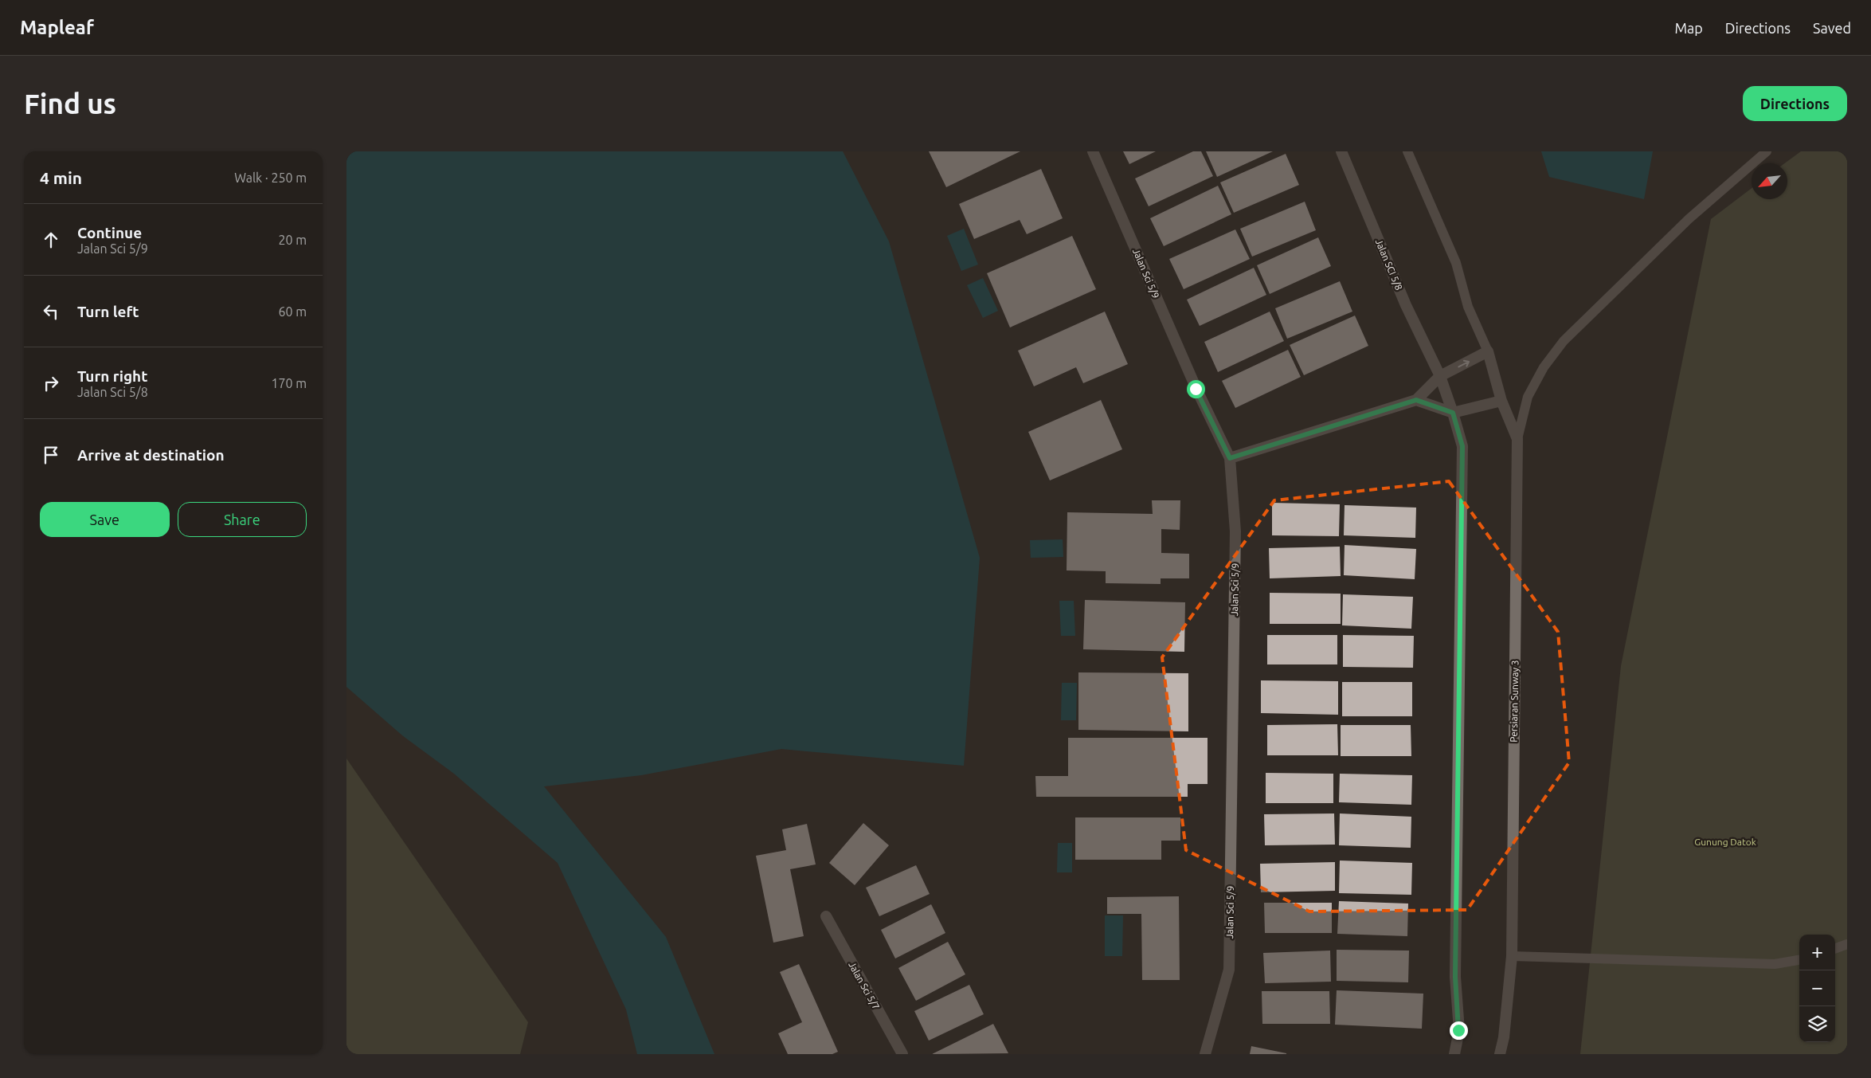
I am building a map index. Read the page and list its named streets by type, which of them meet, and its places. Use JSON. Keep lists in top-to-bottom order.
{
  "streets": {
    "street": [
      "Jalan SCI 5/8",
      "Jalan Sci 5/9",
      "Persiaran Sunway 3",
      "Jalan Sci 5/7"
    ]
  },
  "parks": ["Gunung Datok"],
  "north": "bottom left",
  "page": {
    "header": "Mapleaf",
    "nav": ["Map", "Directions", "Saved"],
    "buttons": [
      "Directions",
      ["Save", "Share"]
    ],
    "title": "Find us",
    "heading": ["4 min", "Walk · 250 m"],
    "list": [
      ["Continue", "Jalan Sci 5/9", "20 m"],
      ["Turn left", "60 m"],
      ["Turn right", "Jalan Sci 5/8", "170 m"],
      "Arrive at destination"
    ],
    "map_buttons": ["+", "−"]
  }
}
